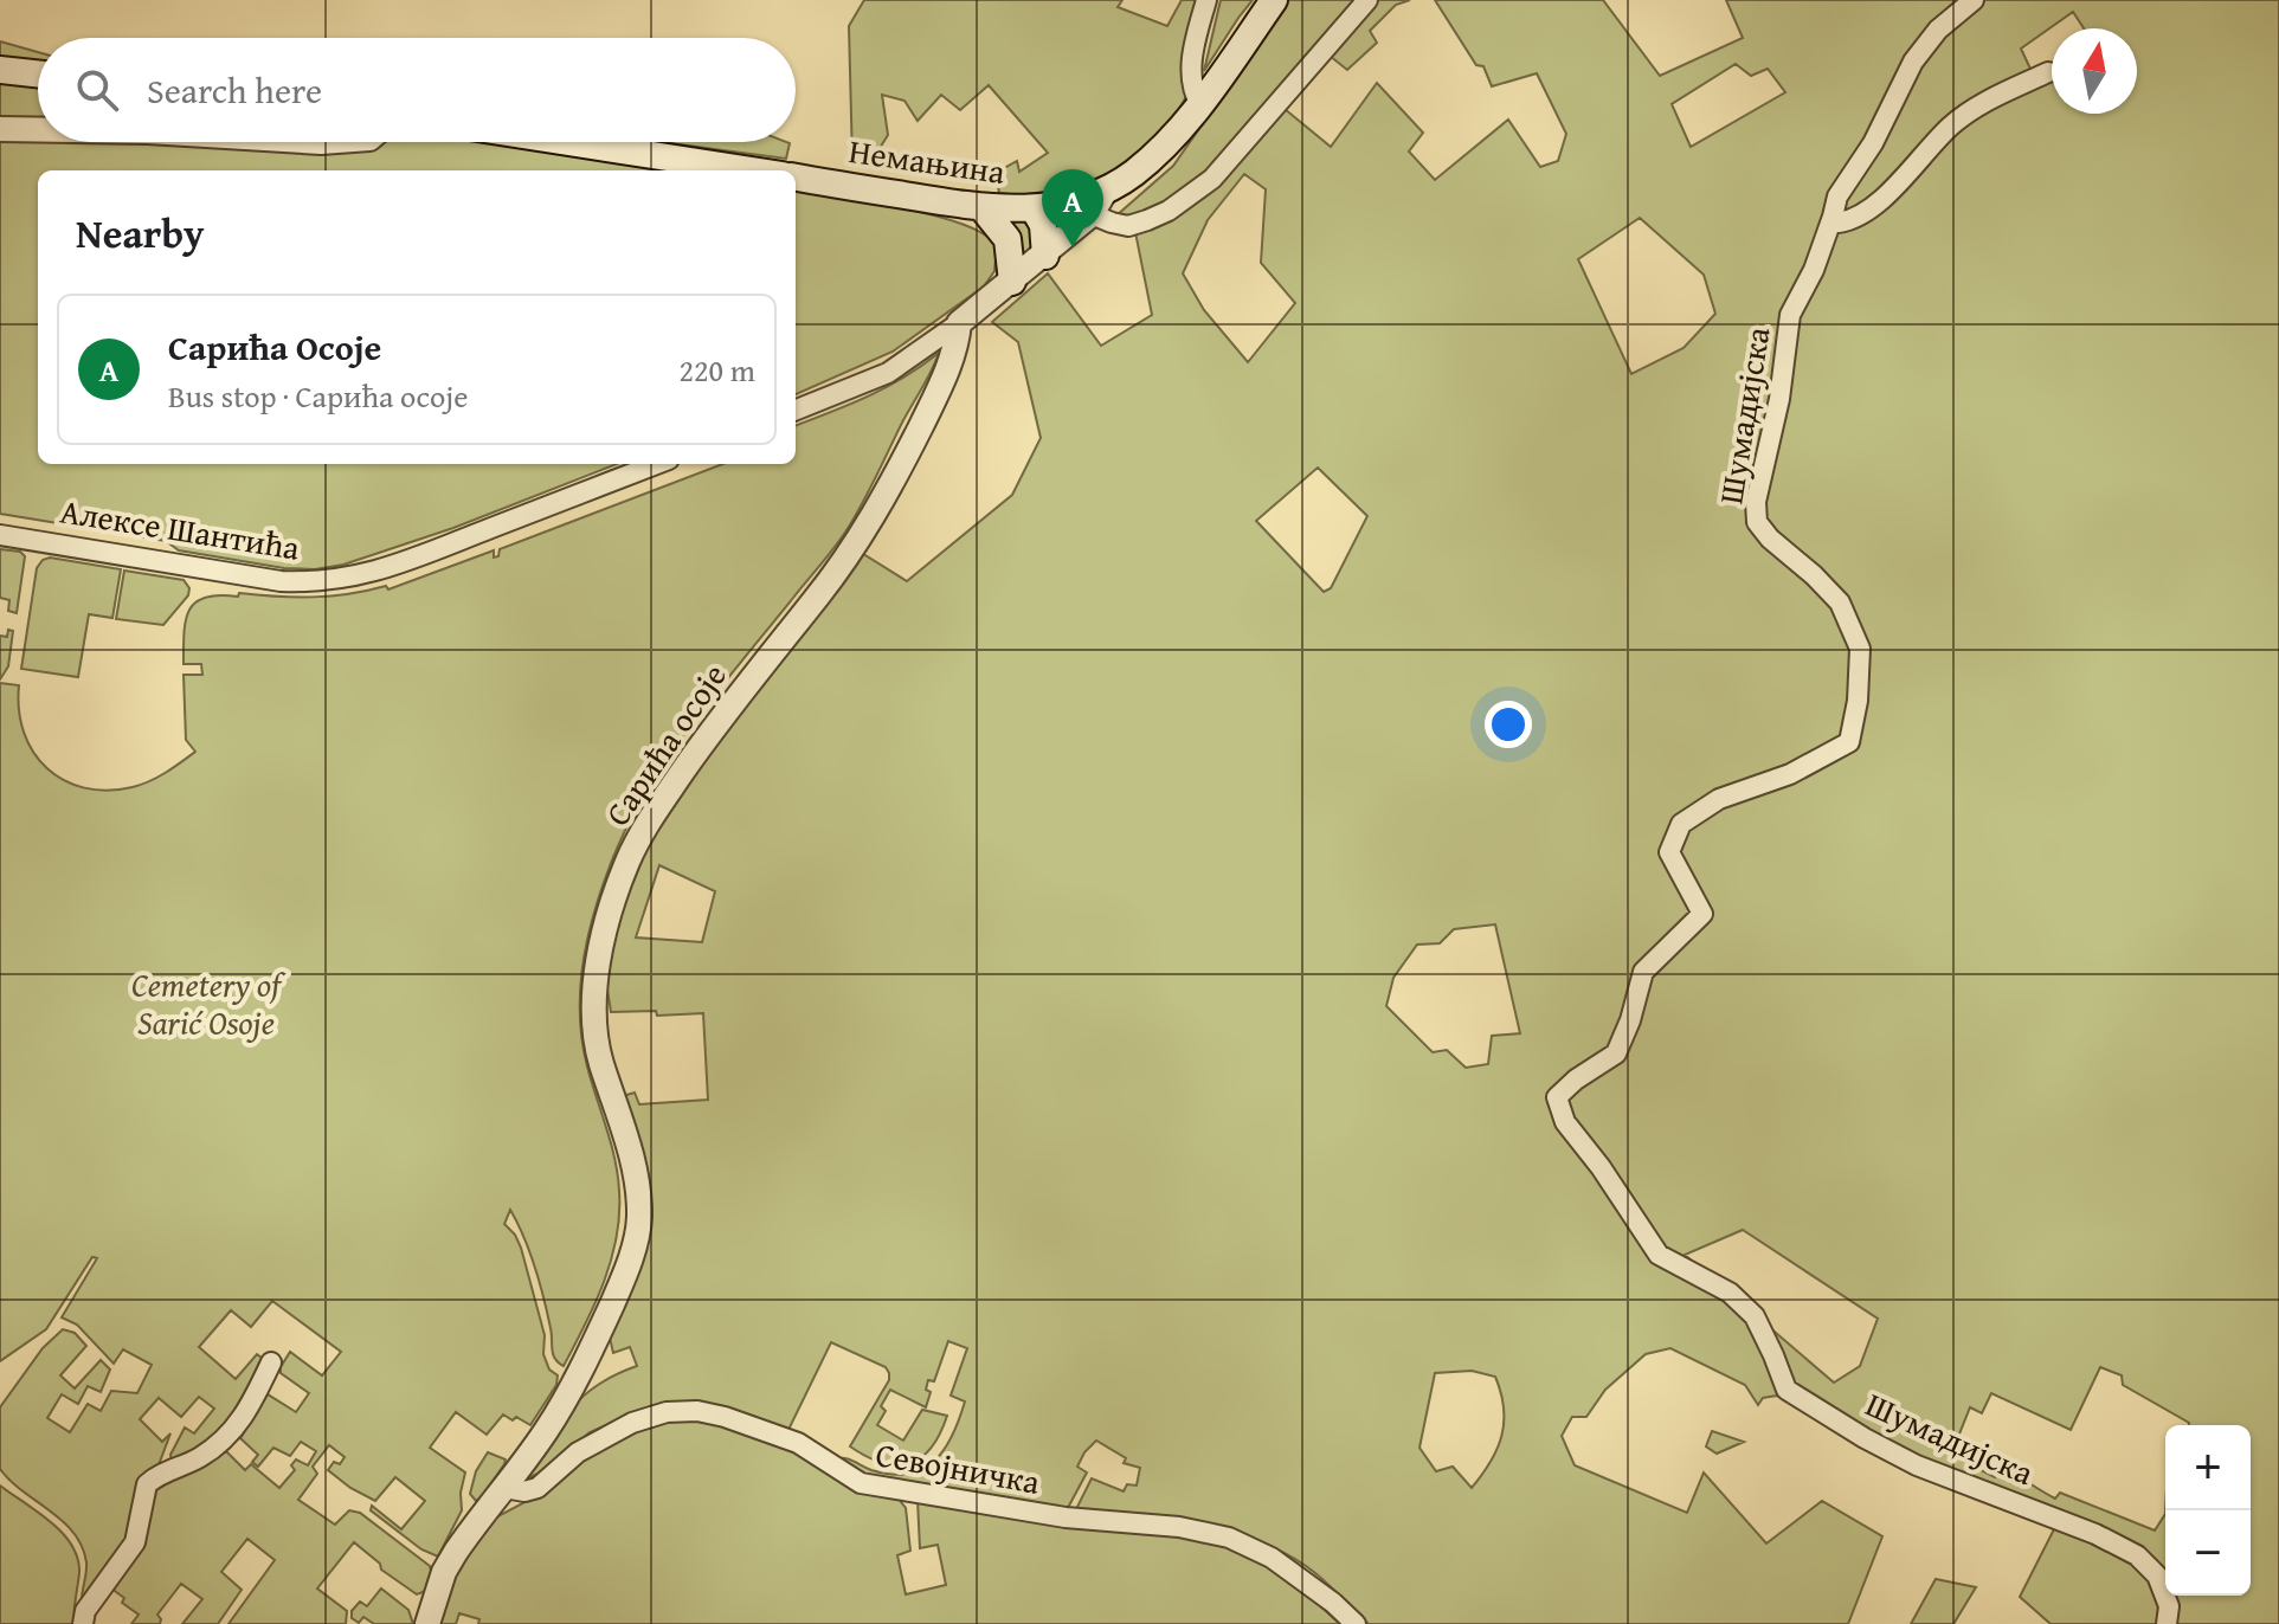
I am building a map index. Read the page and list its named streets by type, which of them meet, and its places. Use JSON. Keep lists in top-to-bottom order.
{
  "streets": {
    "main road": ["Немањина"],
    "street": [
      "Шумадијска",
      "Алексе Шантића",
      "Сарића осоје",
      "Севојничка"
    ]
  },
  "crossings": [
    ["Сарића осоје", "Севојничка"]
  ],
  "parks": ["Cemetery of Sarić Osoje"],
  "north": "top",
  "page": {
    "search": "Search here",
    "pins": "A",
    "heading": "Nearby",
    "list": [
      {
        "mark": "A",
        "name": "Сарића Осоје",
        "note": "Bus stop · Сарића осоје",
        "value": "220 m"
      }
    ],
    "map_buttons": ["+", "−"]
  }
}
